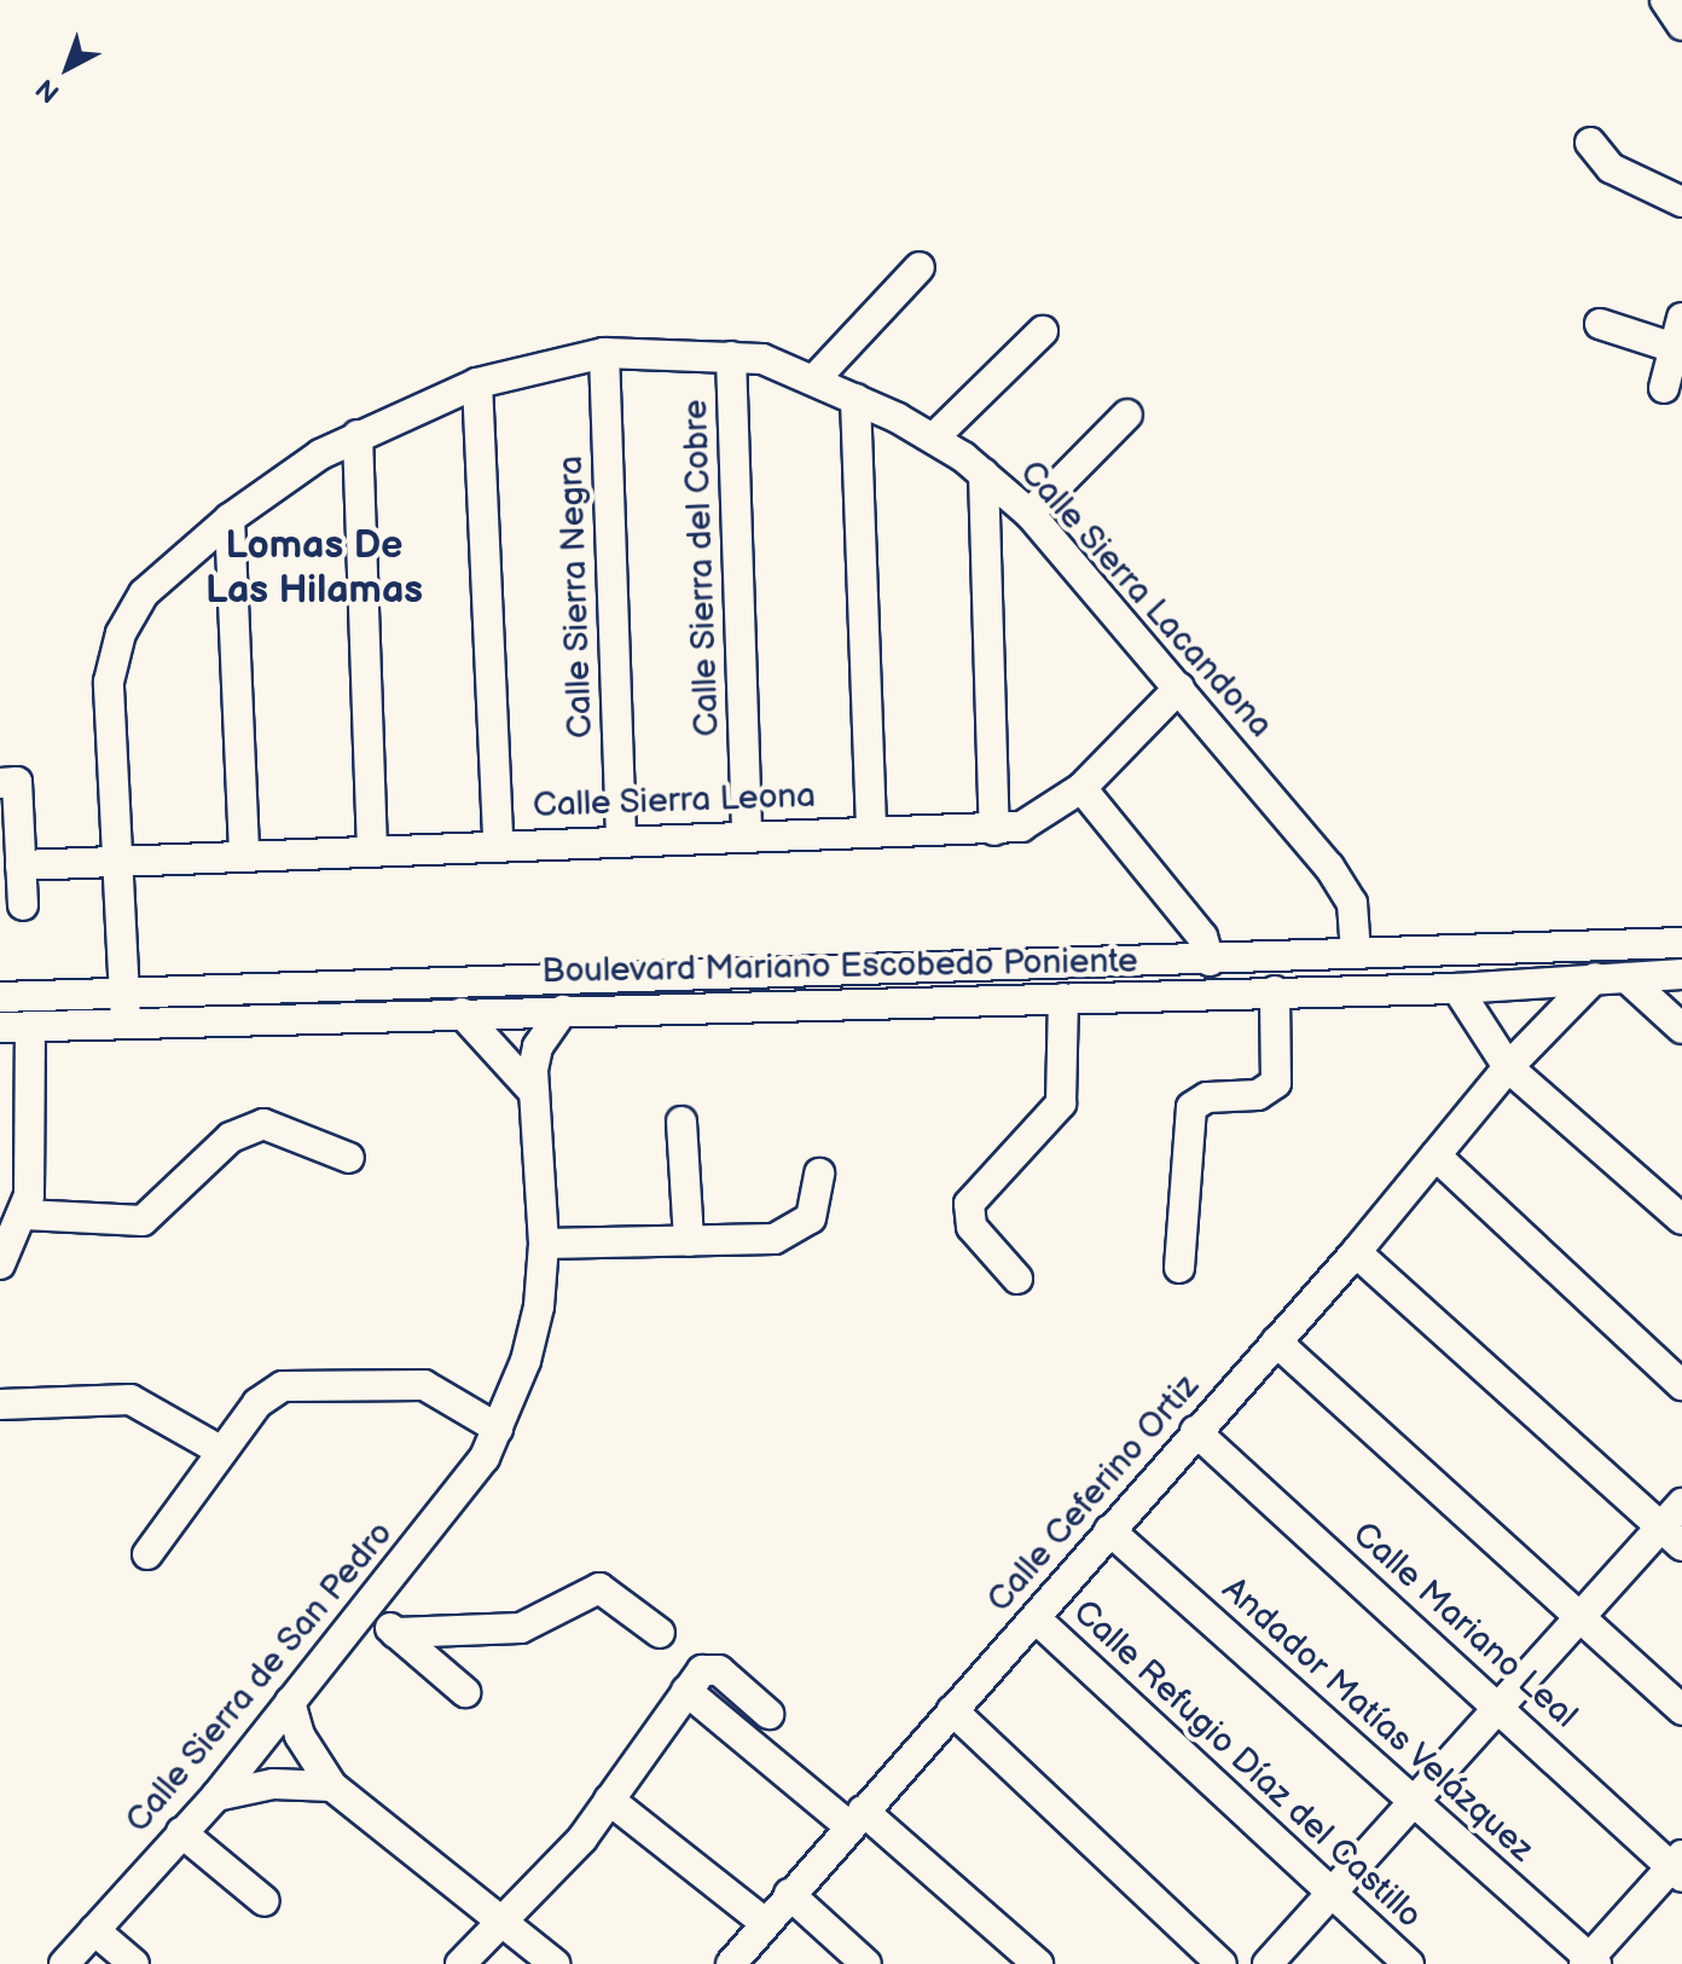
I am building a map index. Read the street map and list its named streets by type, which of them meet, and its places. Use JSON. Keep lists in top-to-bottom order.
{
  "streets": {
    "street": [
      "Calle Sierra del Cobre",
      "Calle Sierra Negra",
      "Calle Sierra Lacandona",
      "Calle Sierra Leona",
      "Boulevard Mariano Escobedo Poniente",
      "Calle Ceferino Ortiz",
      "Calle Mariano Leal",
      "Calle Sierra de San Pedro",
      "Andador Matías Velázquez",
      "Calle Refugio Díaz del Castillo"
    ]
  },
  "crossings": [
    ["Calle Sierra del Cobre", "Calle Sierra Lacandona"],
    ["Calle Sierra del Cobre", "Calle Sierra Leona"],
    ["Calle Sierra Negra", "Calle Sierra Lacandona"],
    ["Calle Sierra Negra", "Calle Sierra Leona"],
    ["Calle Sierra Lacandona", "Calle Sierra Leona"],
    ["Calle Sierra Lacandona", "Boulevard Mariano Escobedo Poniente"],
    ["Boulevard Mariano Escobedo Poniente", "Calle Ceferino Ortiz"],
    ["Boulevard Mariano Escobedo Poniente", "Calle Sierra de San Pedro"],
    ["Calle Ceferino Ortiz", "Calle Mariano Leal"],
    ["Calle Ceferino Ortiz", "Andador Matías Velázquez"],
    ["Calle Ceferino Ortiz", "Calle Refugio Díaz del Castillo"]
  ],
  "districts": ["Lomas De Las Hilamas"],
  "north": "bottom left"
}
